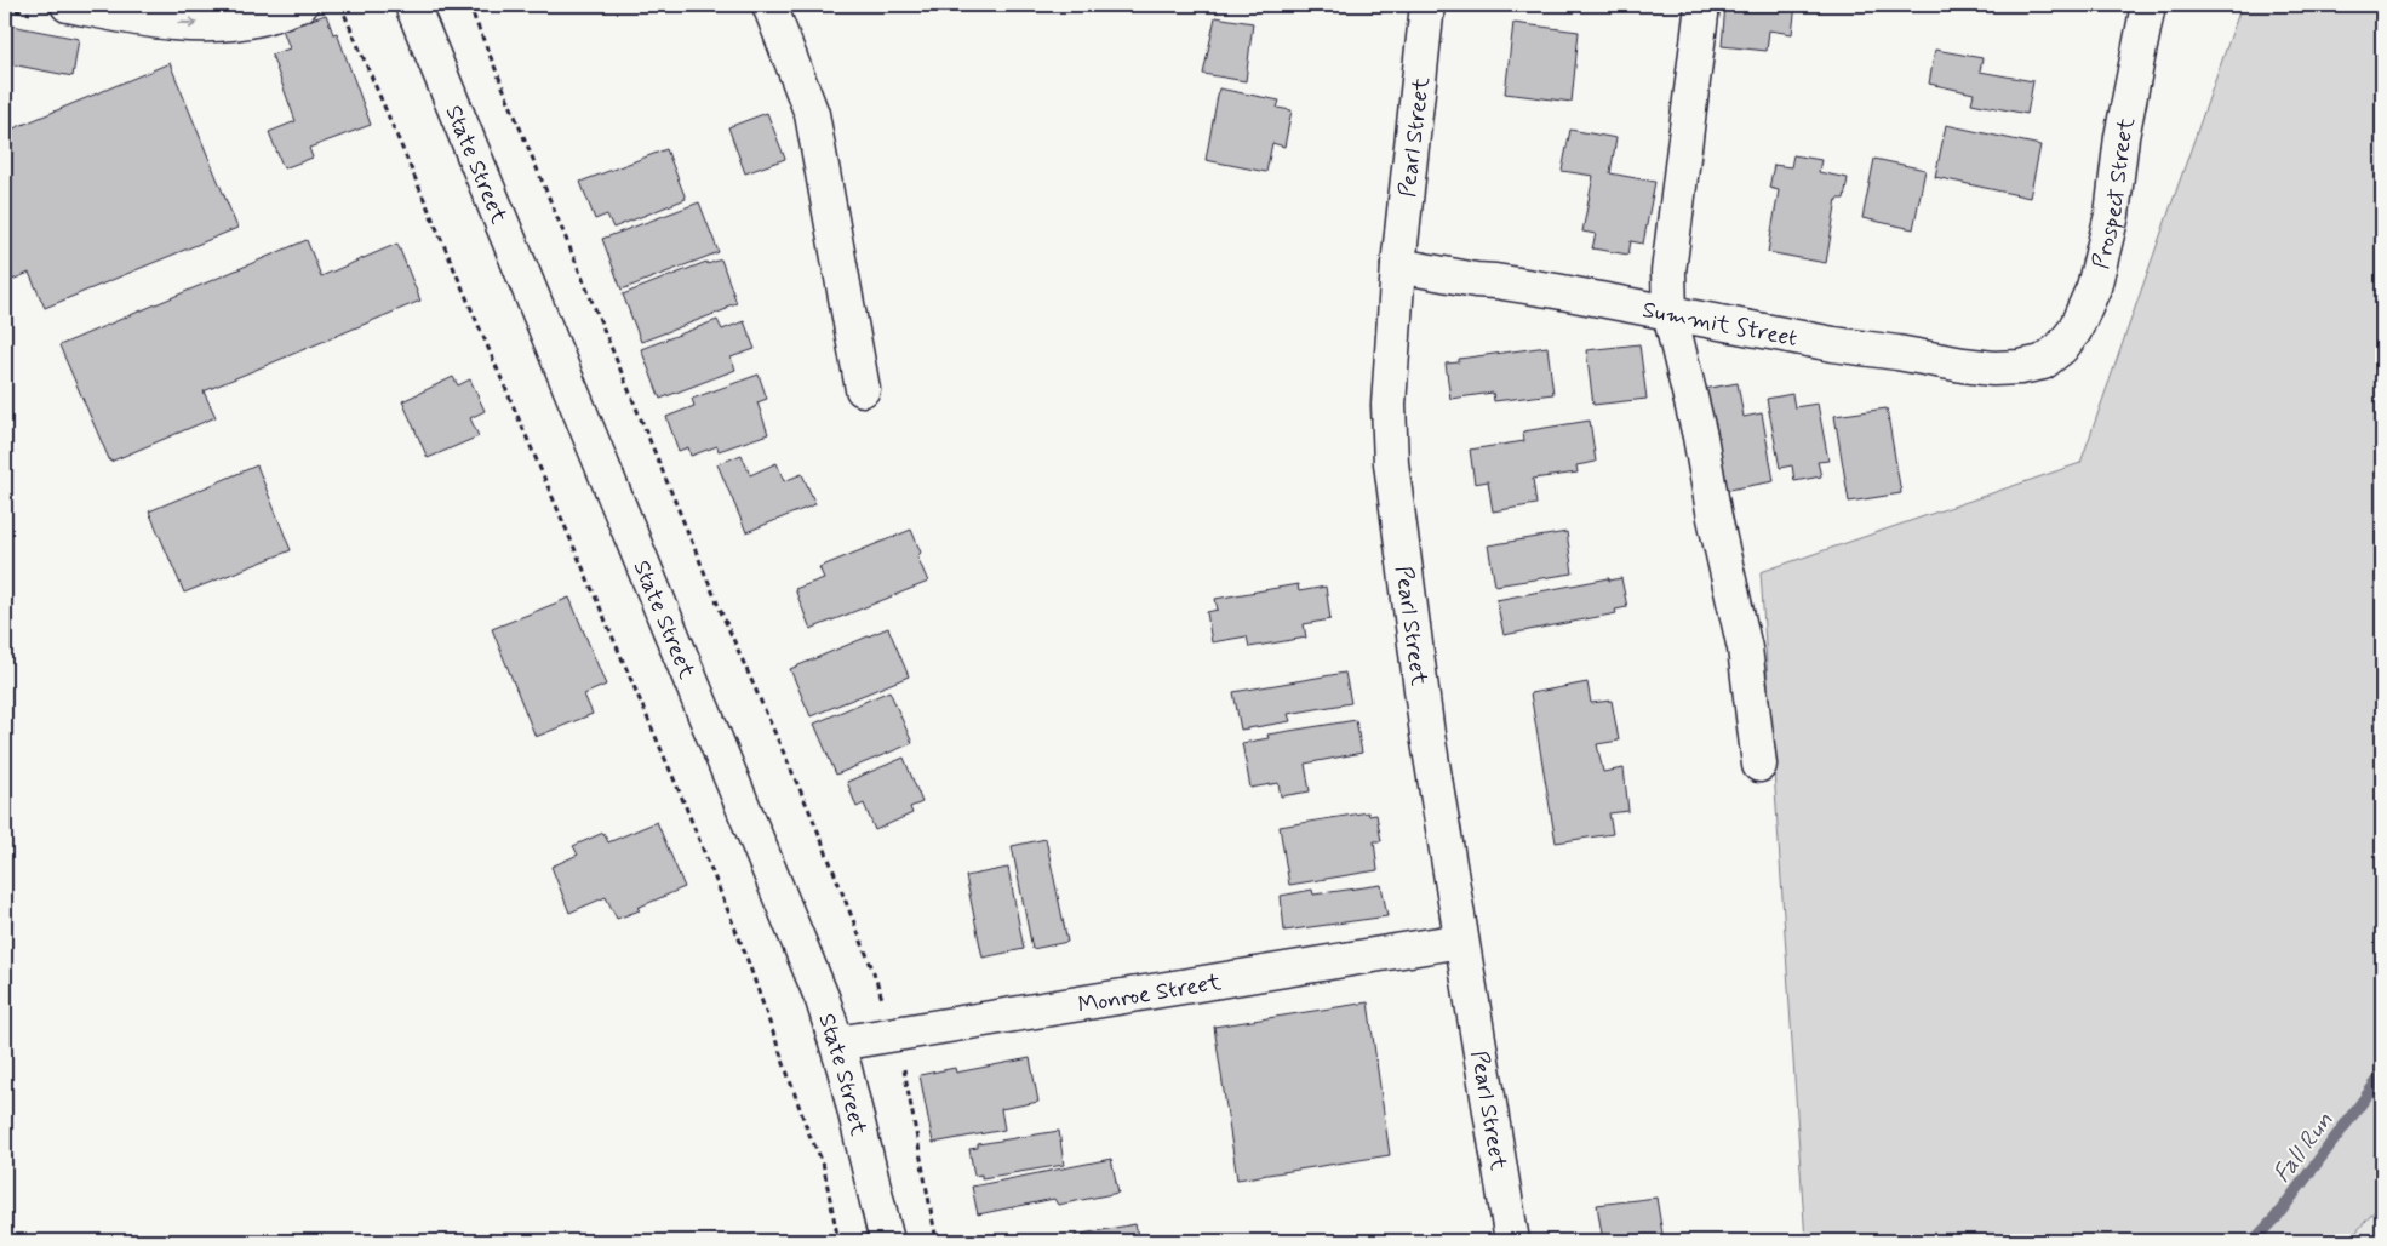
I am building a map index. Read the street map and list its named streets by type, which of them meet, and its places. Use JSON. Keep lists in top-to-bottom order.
{
  "streets": {
    "street": [
      "Pearl Street",
      "State Street",
      "Prospect Street",
      "Summit Street",
      "Monroe Street"
    ]
  },
  "crossings": [
    ["Pearl Street", "Summit Street"],
    ["Pearl Street", "Monroe Street"],
    ["State Street", "Monroe Street"],
    ["Prospect Street", "Summit Street"]
  ],
  "water": ["Fall Run"]
}
